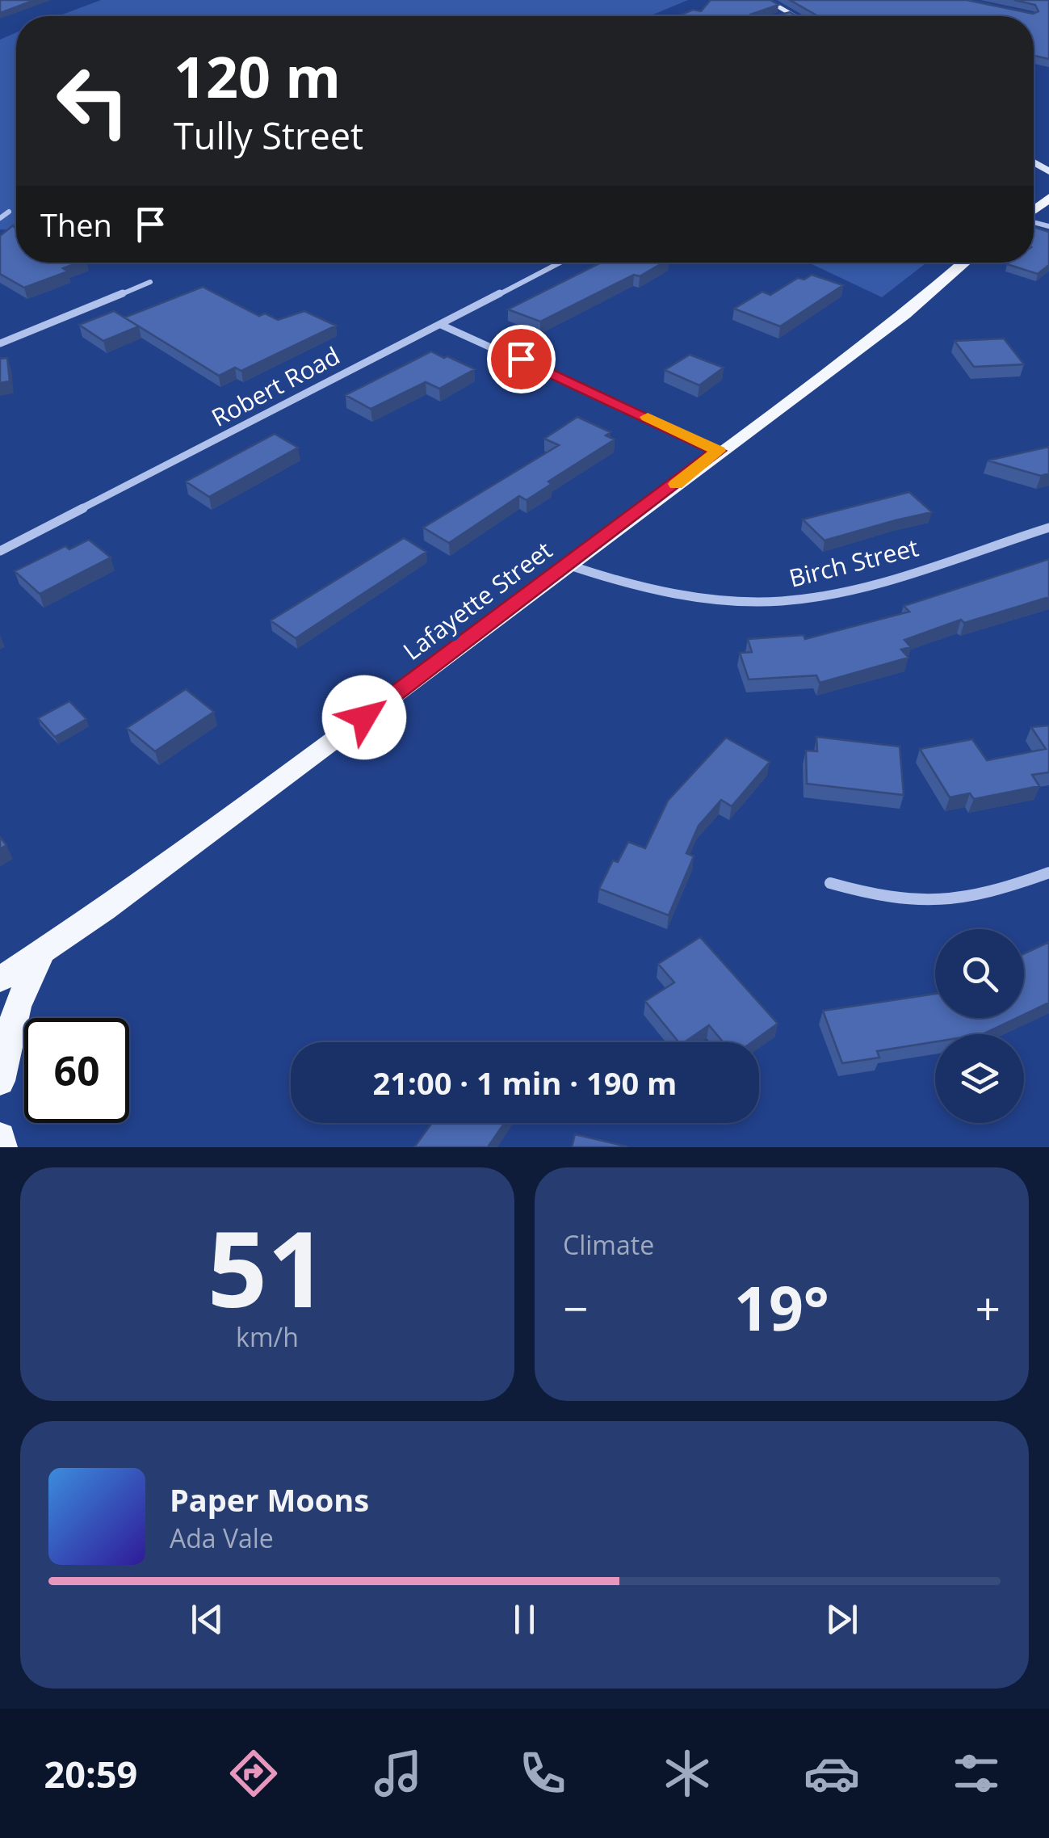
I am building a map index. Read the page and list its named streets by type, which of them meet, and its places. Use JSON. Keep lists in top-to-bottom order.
{
  "streets": {
    "main road": ["Lafayette Street"],
    "street": ["Robert Road", "Birch Street"]
  },
  "crossings": [
    ["Birch Street", "Lafayette Street"]
  ],
  "page": {
    "turn": ["120 m", "Tully Street"],
    "then": "Then",
    "limit": "60",
    "trip": "21:00 · 1 min · 190 m",
    "tile": [
      ["51", "km/h"],
      "Climate"
    ],
    "heat": ["−", "19°", "+"],
    "song": ["Paper Moons", "Ada Vale"],
    "tabs": "20:59"
  }
}
